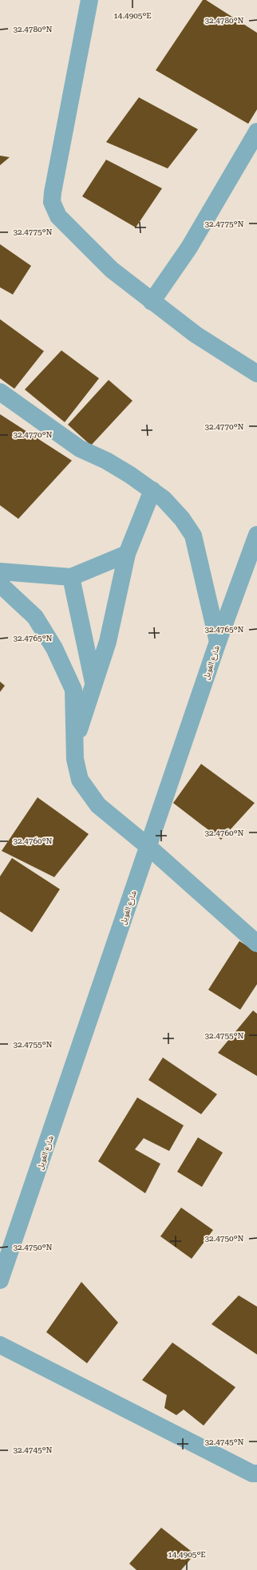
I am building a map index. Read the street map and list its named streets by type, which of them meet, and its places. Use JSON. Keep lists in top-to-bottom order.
{
  "streets": {
    "street": ["شارع الغويل"]
  },
  "coordinates": [
    "14.4905°E",
    "32.4780°N",
    "32.4775°N",
    "32.4770°N",
    "32.4765°N",
    "32.4760°N",
    "32.4755°N",
    "32.4750°N",
    "32.4745°N"
  ]
}
